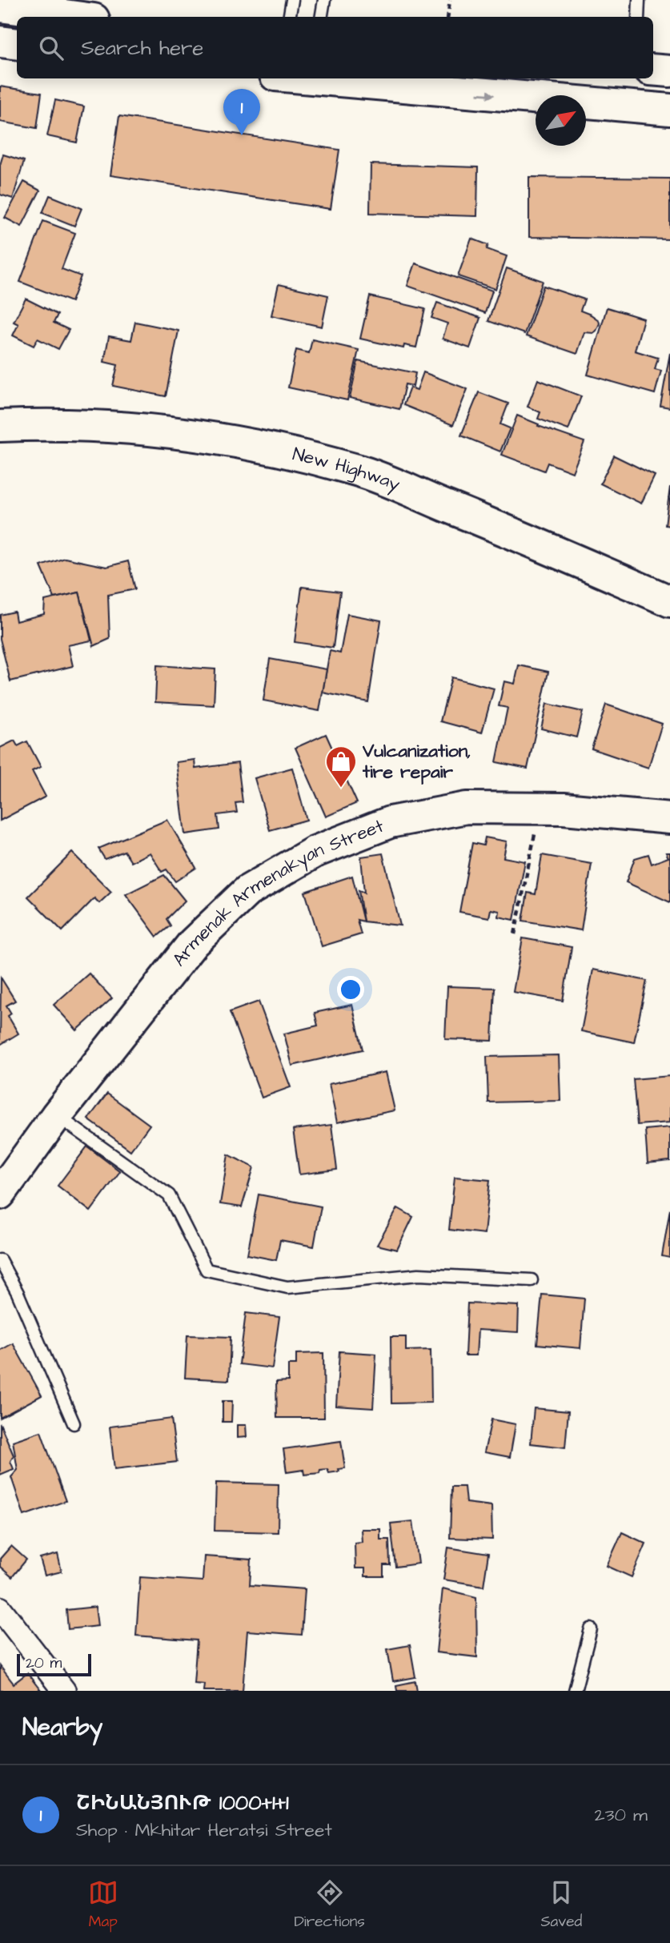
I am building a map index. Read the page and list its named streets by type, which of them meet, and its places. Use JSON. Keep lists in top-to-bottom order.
{
  "streets": {
    "main road": ["New Highway", "Armenak Armenakyan Street"]
  },
  "places": {
    "shop": ["Vulcanization, tire repair"]
  },
  "scale_bar": "20 m",
  "north": "top right",
  "page": {
    "search": "Search here",
    "pins": "1",
    "scale": "20 m",
    "heading": "Nearby",
    "list": [
      {
        "mark": "1",
        "name": "ՇԻՆԱՆՅՈՒԹ 1000+1+1",
        "note": "Shop · Mkhitar Heratsi Street",
        "value": "230 m"
      }
    ],
    "nav": ["Map", "Directions", "Saved"]
  }
}
